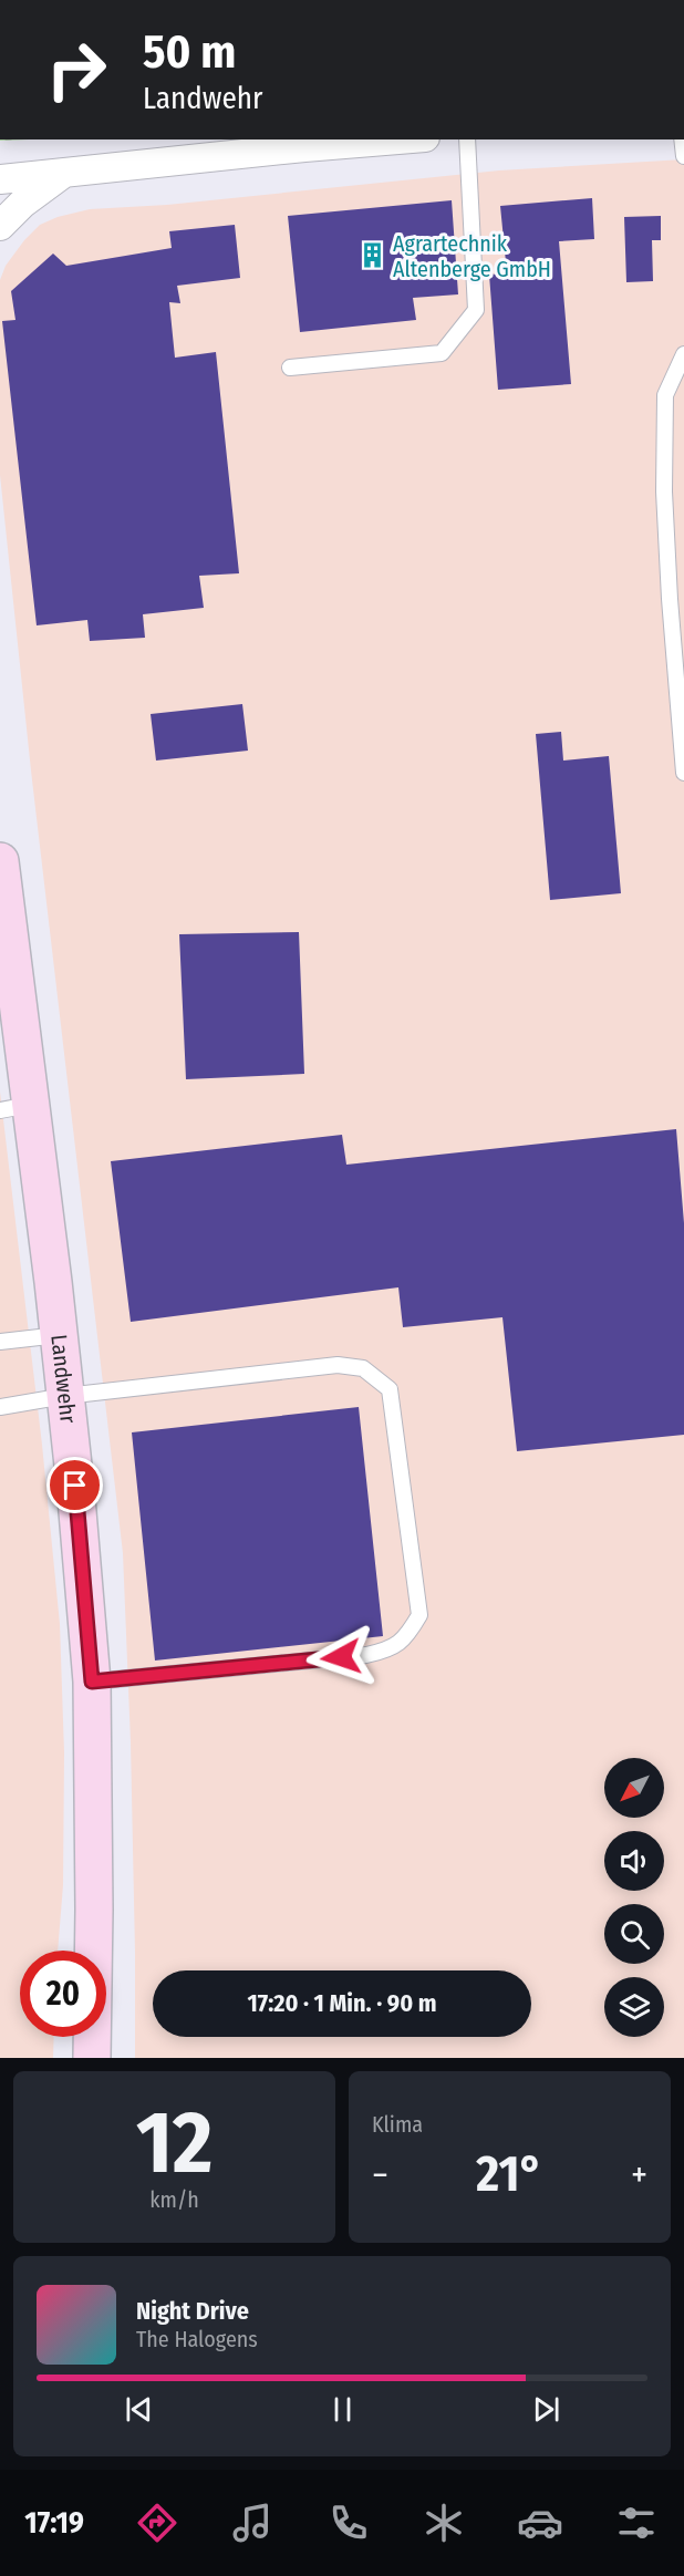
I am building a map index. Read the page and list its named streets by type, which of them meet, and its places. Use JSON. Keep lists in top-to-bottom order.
{
  "streets": {
    "main road": ["Landwehr"]
  },
  "places": {
    "building": ["Agrartechnik Altenberge GmbH"]
  },
  "north": "bottom left",
  "page": {
    "turn": ["50 m", "Landwehr"],
    "limit": "20",
    "trip": "17:20 · 1 Min. · 90 m",
    "tile": [
      ["12", "km/h"],
      "Klima"
    ],
    "heat": ["−", "21°", "+"],
    "song": ["Night Drive", "The Halogens"],
    "tabs": "17:19"
  }
}
